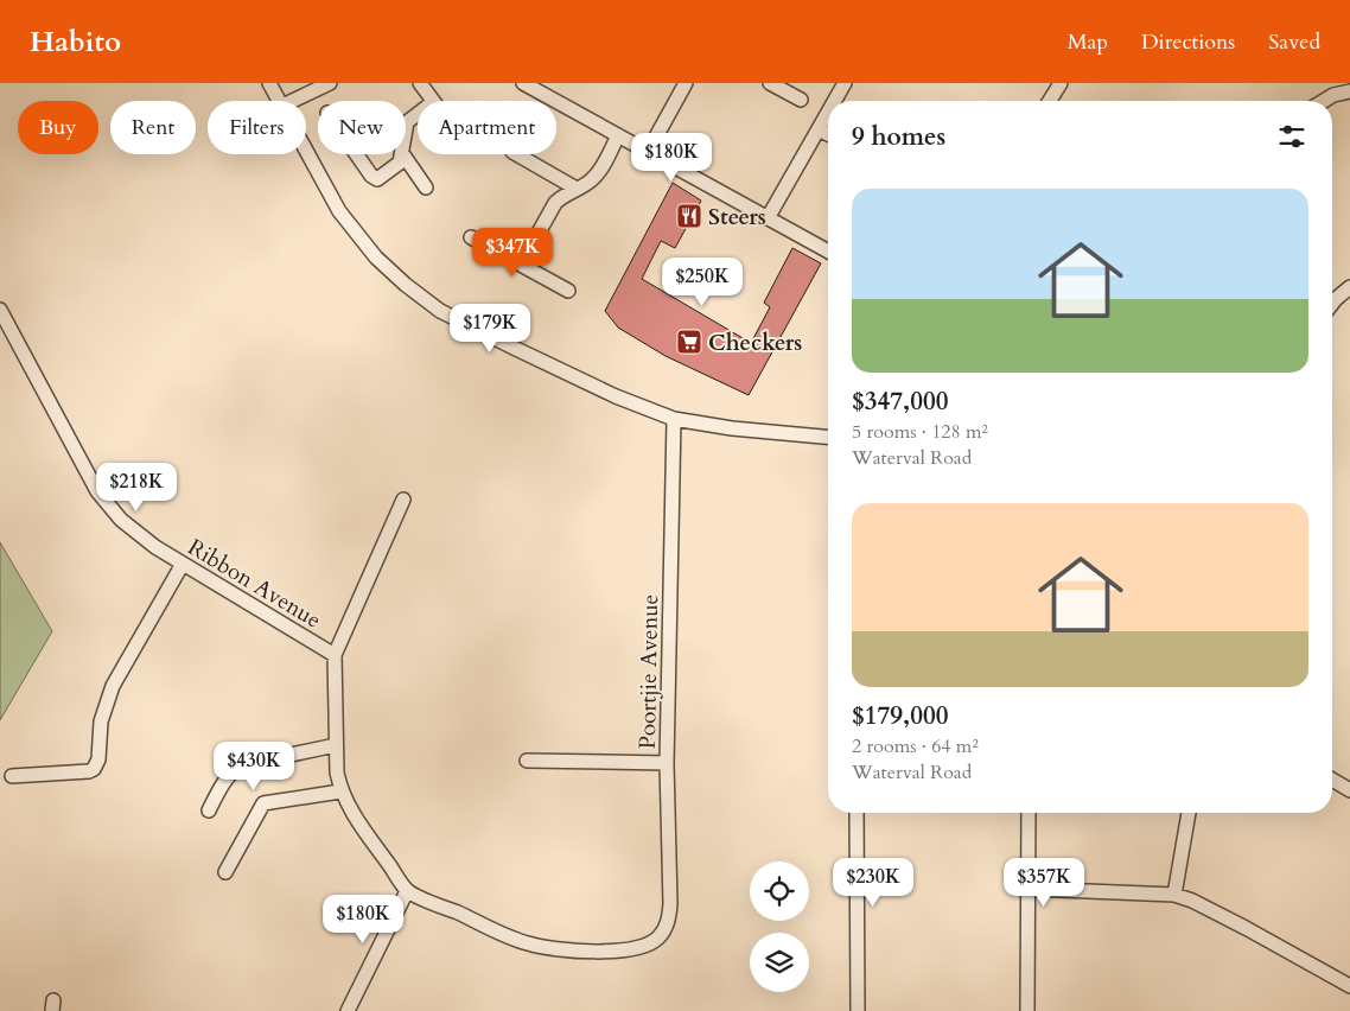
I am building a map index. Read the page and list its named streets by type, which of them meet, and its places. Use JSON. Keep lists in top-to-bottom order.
{
  "streets": {
    "street": ["Ribbon Avenue", "Poortjie Avenue"]
  },
  "places": {
    "restaurant": ["Steers"],
    "supermarket": ["Checkers"]
  },
  "page": {
    "header": "Habito",
    "nav": ["Map", "Directions", "Saved"],
    "chip": [
      "Buy",
      "Rent",
      "Filters",
      "New",
      "Apartment"
    ],
    "heading": "9 homes",
    "price": [
      "$180K",
      "$347K",
      "$250K",
      "$179K",
      "$218K",
      "$430K",
      "$230K",
      "$357K",
      "$180K"
    ],
    "list": [
      {
        "name": "$347,000",
        "note": "5 rooms · 128 m² · Waterval Road"
      },
      {
        "name": "$179,000",
        "note": "2 rooms · 64 m² · Waterval Road"
      }
    ]
  }
}
